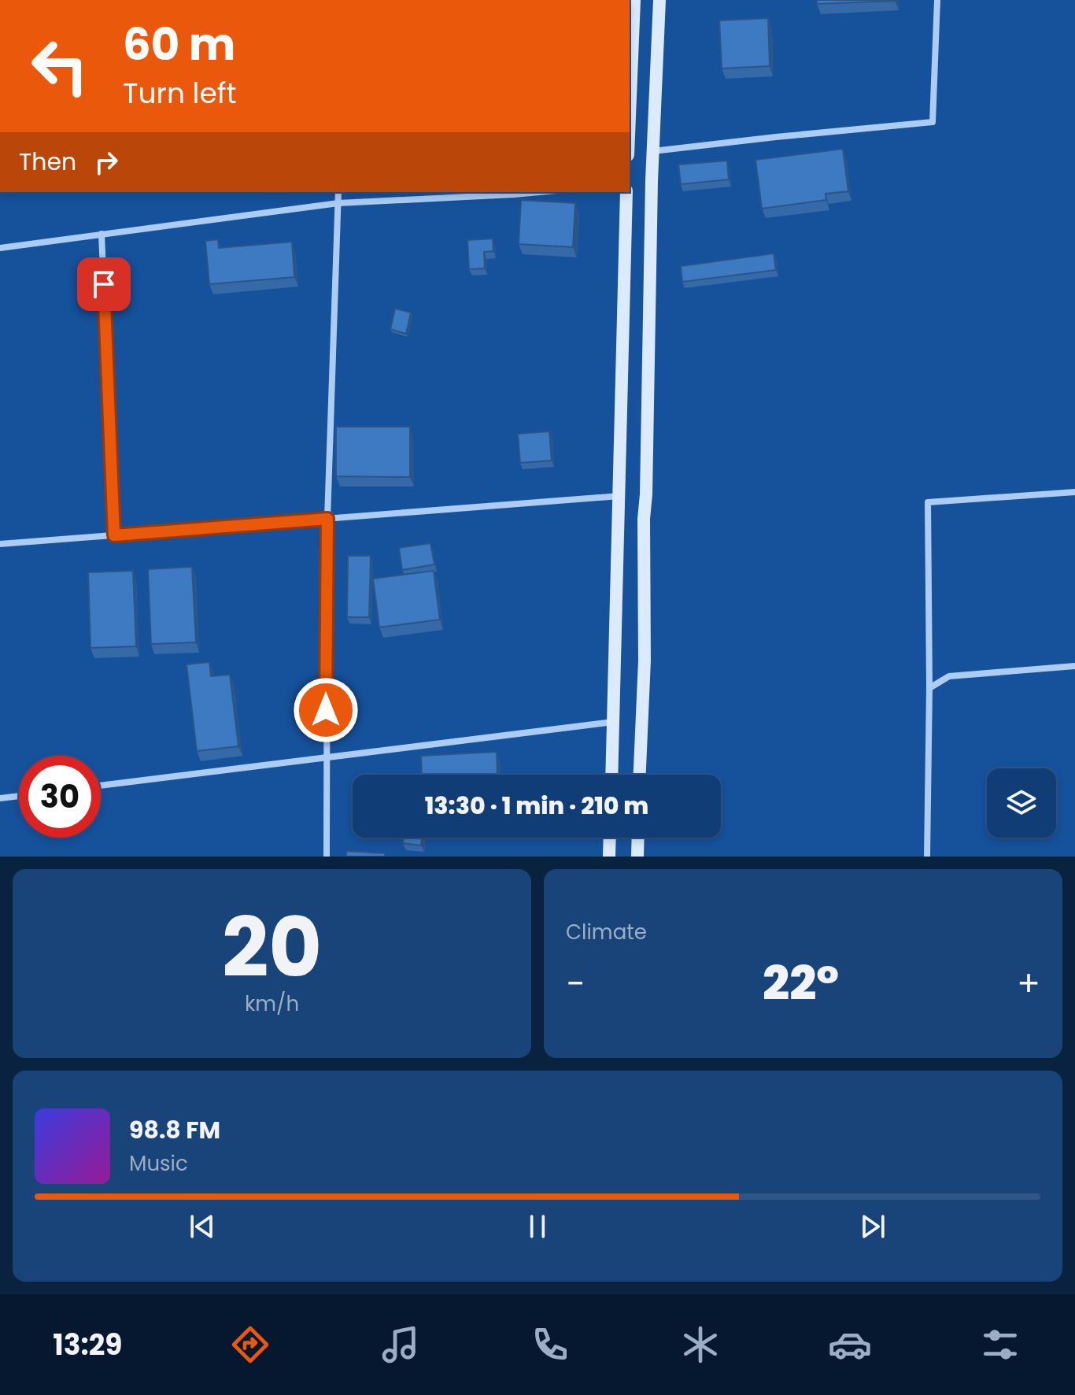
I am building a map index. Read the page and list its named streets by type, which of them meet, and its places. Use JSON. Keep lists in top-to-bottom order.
{
  "page": {
    "turn": ["60 m", "Turn left"],
    "then": "Then",
    "limit": "30",
    "trip": "13:30 · 1 min · 210 m",
    "tile": [
      ["20", "km/h"],
      "Climate"
    ],
    "heat": ["−", "22°", "+"],
    "song": ["98.8 FM", "Music"],
    "tabs": "13:29"
  }
}
